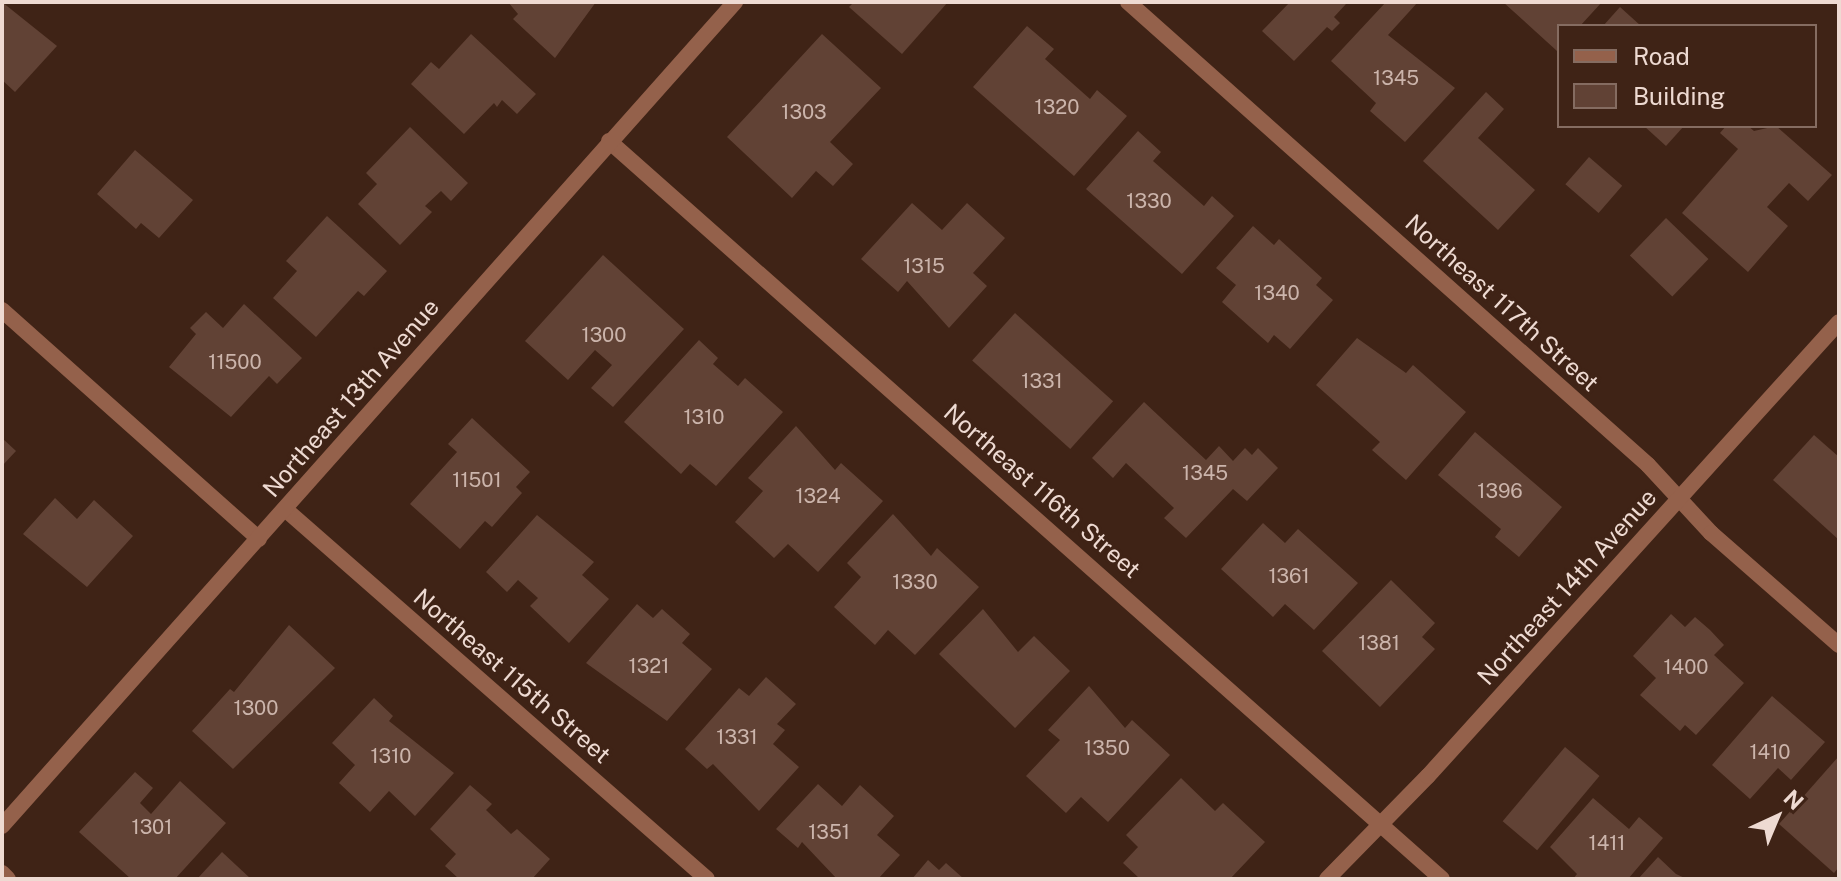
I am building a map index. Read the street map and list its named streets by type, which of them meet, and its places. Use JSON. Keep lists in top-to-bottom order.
{
  "streets": {
    "street": [
      "Northeast 117th Street",
      "Northeast 13th Avenue",
      "Northeast 116th Street",
      "Northeast 14th Avenue",
      "Northeast 115th Street"
    ]
  },
  "crossings": [
    ["Northeast 117th Street", "Northeast 14th Avenue"],
    ["Northeast 13th Avenue", "Northeast 116th Street"],
    ["Northeast 13th Avenue", "Northeast 115th Street"],
    ["Northeast 116th Street", "Northeast 14th Avenue"]
  ],
  "house_numbers": [
    "1345",
    "1320",
    "1303",
    "1330",
    "1315",
    "1340",
    "1300",
    "11500",
    "1331",
    "1310",
    "1345",
    "11501",
    "1396",
    "1324",
    "1361",
    "1330",
    "1381",
    "1321",
    "1400",
    "1300",
    "1331",
    "1350",
    "1410",
    "1310",
    "1301",
    "1351",
    "1411"
  ],
  "legend": ["Road", "Building"],
  "north": "top right"
}
